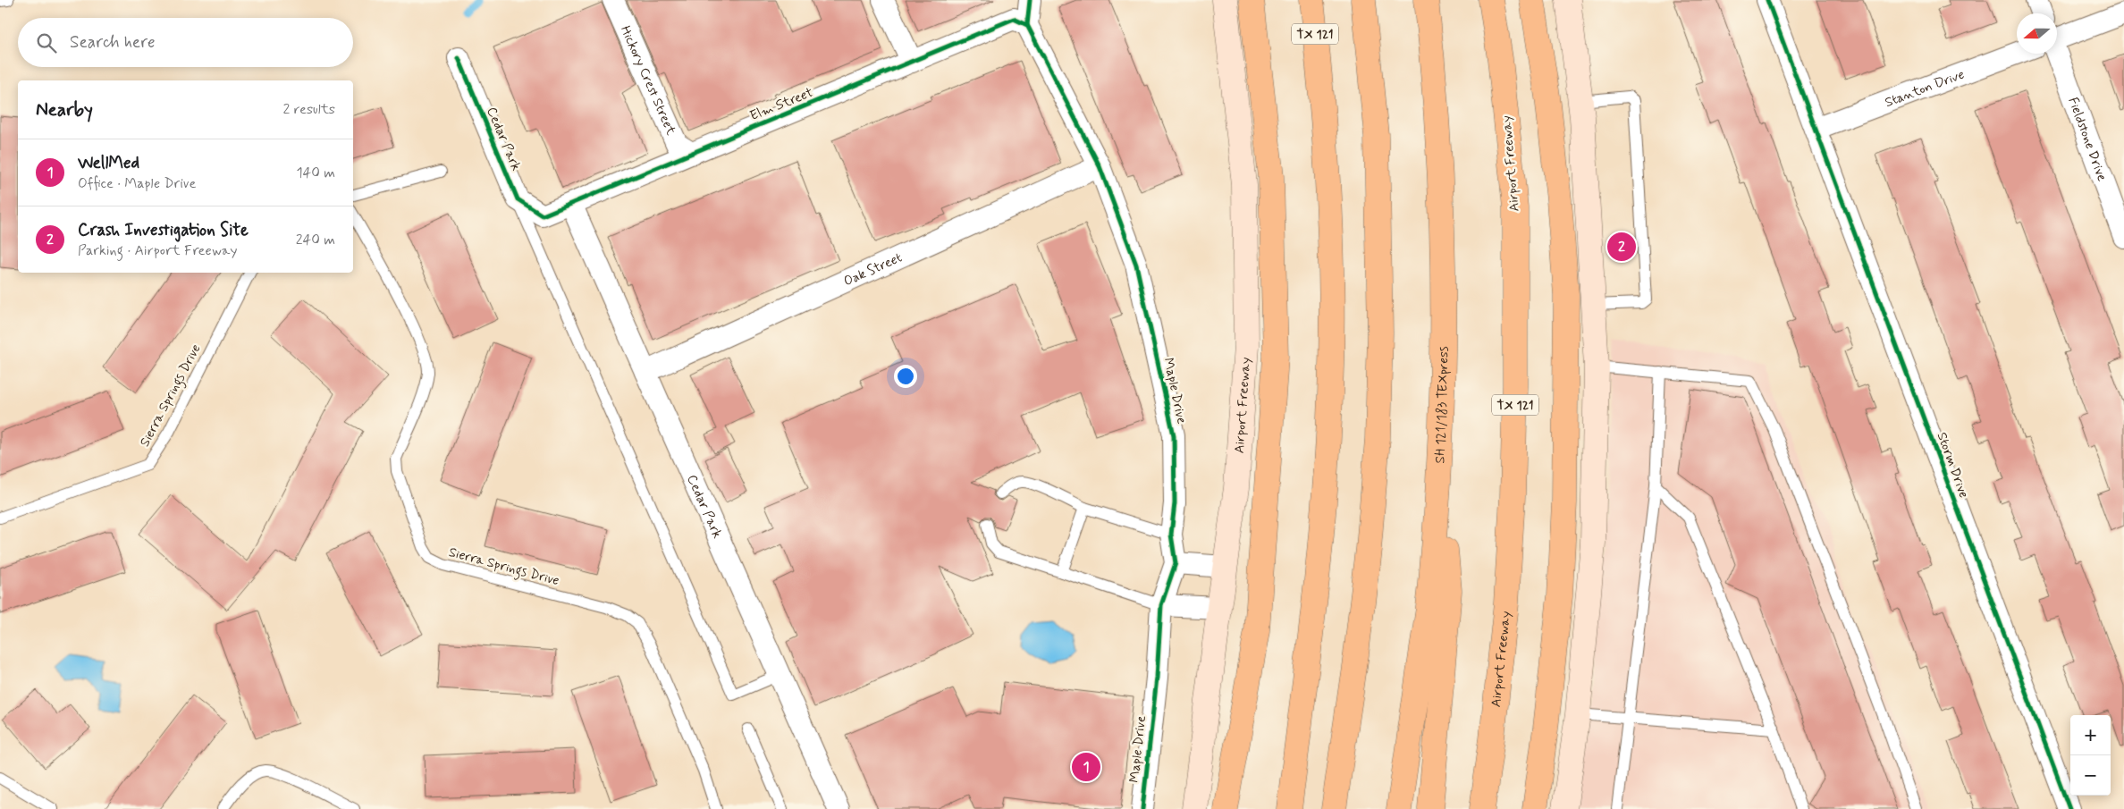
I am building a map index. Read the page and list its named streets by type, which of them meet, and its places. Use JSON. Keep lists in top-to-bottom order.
{
  "streets": {
    "highway": ["TX 121", "Airport Freeway", "SH 121/183 TEXpress"],
    "street": [
      "Hickory Crest Street",
      "Stanton Drive",
      "Elm Street",
      "Cedar Park",
      "Fieldstone Drive",
      "Oak Street",
      "Maple Drive",
      "Storm Drive"
    ],
    "lane": ["Sierra Springs Drive"]
  },
  "crossings": [
    ["Hickory Crest Street", "Elm Street"],
    ["Stanton Drive", "Storm Drive"],
    ["Elm Street", "Cedar Park"],
    ["Elm Street", "Maple Drive"],
    ["Cedar Park", "Oak Street"],
    ["Oak Street", "Maple Drive"]
  ],
  "north": "left",
  "page": {
    "search": "Search here",
    "heading": ["Nearby", "2 results"],
    "list": [
      {
        "mark": "1",
        "name": "WellMed",
        "note": "Office · Maple Drive",
        "value": "140 m"
      },
      {
        "mark": "2",
        "name": "Crash Investigation Site",
        "note": "Parking · Airport Freeway",
        "value": "240 m"
      }
    ],
    "pins": ["2", "1"],
    "map_buttons": ["+", "−"]
  }
}
